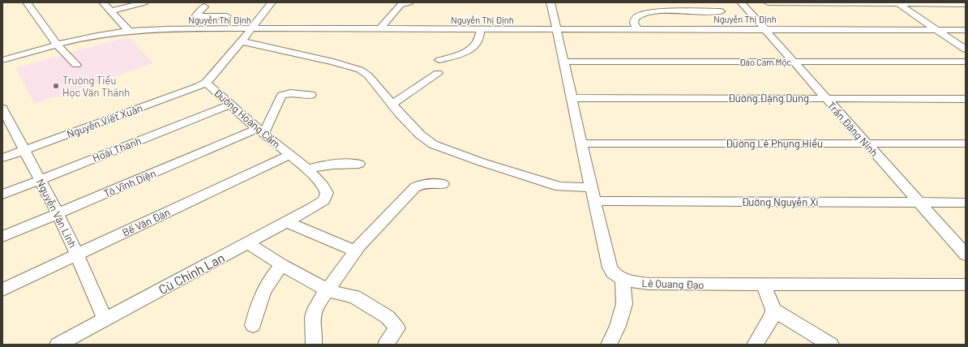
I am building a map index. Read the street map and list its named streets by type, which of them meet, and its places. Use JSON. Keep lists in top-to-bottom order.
{
  "streets": {
    "street": [
      "Nguyễn Thị Định",
      "Đào Cam Mộc",
      "Đường Đặng Dung",
      "Đường Hoàng Cầm",
      "Nguyễn Viết Xuân",
      "Trần Đăng Ninh",
      "Đường Lê Phụng Hiểu",
      "Hoài Thanh",
      "Tô Vĩnh Diện",
      "Đường Nguyễn Xí",
      "Nguyễn Văn Linh",
      "Bế Văn Đàn",
      "Cù Chính Lan",
      "Lê Quang Đạo"
    ]
  },
  "crossings": [
    ["Nguyễn Thị Định", "Đường Hoàng Cầm"],
    ["Nguyễn Thị Định", "Trần Đăng Ninh"],
    ["Nguyễn Thị Định", "Lê Quang Đạo"],
    ["Đào Cam Mộc", "Trần Đăng Ninh"],
    ["Đào Cam Mộc", "Lê Quang Đạo"],
    ["Đường Đặng Dung", "Trần Đăng Ninh"],
    ["Đường Đặng Dung", "Lê Quang Đạo"],
    ["Đường Hoàng Cầm", "Nguyễn Viết Xuân"],
    ["Đường Hoàng Cầm", "Hoài Thanh"],
    ["Đường Hoàng Cầm", "Tô Vĩnh Diện"],
    ["Đường Hoàng Cầm", "Bế Văn Đàn"],
    ["Đường Hoàng Cầm", "Cù Chính Lan"],
    ["Nguyễn Viết Xuân", "Nguyễn Văn Linh"],
    ["Trần Đăng Ninh", "Đường Lê Phụng Hiểu"],
    ["Trần Đăng Ninh", "Đường Nguyễn Xí"],
    ["Đường Lê Phụng Hiểu", "Lê Quang Đạo"],
    ["Hoài Thanh", "Nguyễn Văn Linh"],
    ["Tô Vĩnh Diện", "Nguyễn Văn Linh"],
    ["Đường Nguyễn Xí", "Lê Quang Đạo"],
    ["Nguyễn Văn Linh", "Bế Văn Đàn"],
    ["Nguyễn Văn Linh", "Cù Chính Lan"]
  ],
  "places": ["Trường Tiểu Học Văn Thánh"]
}
